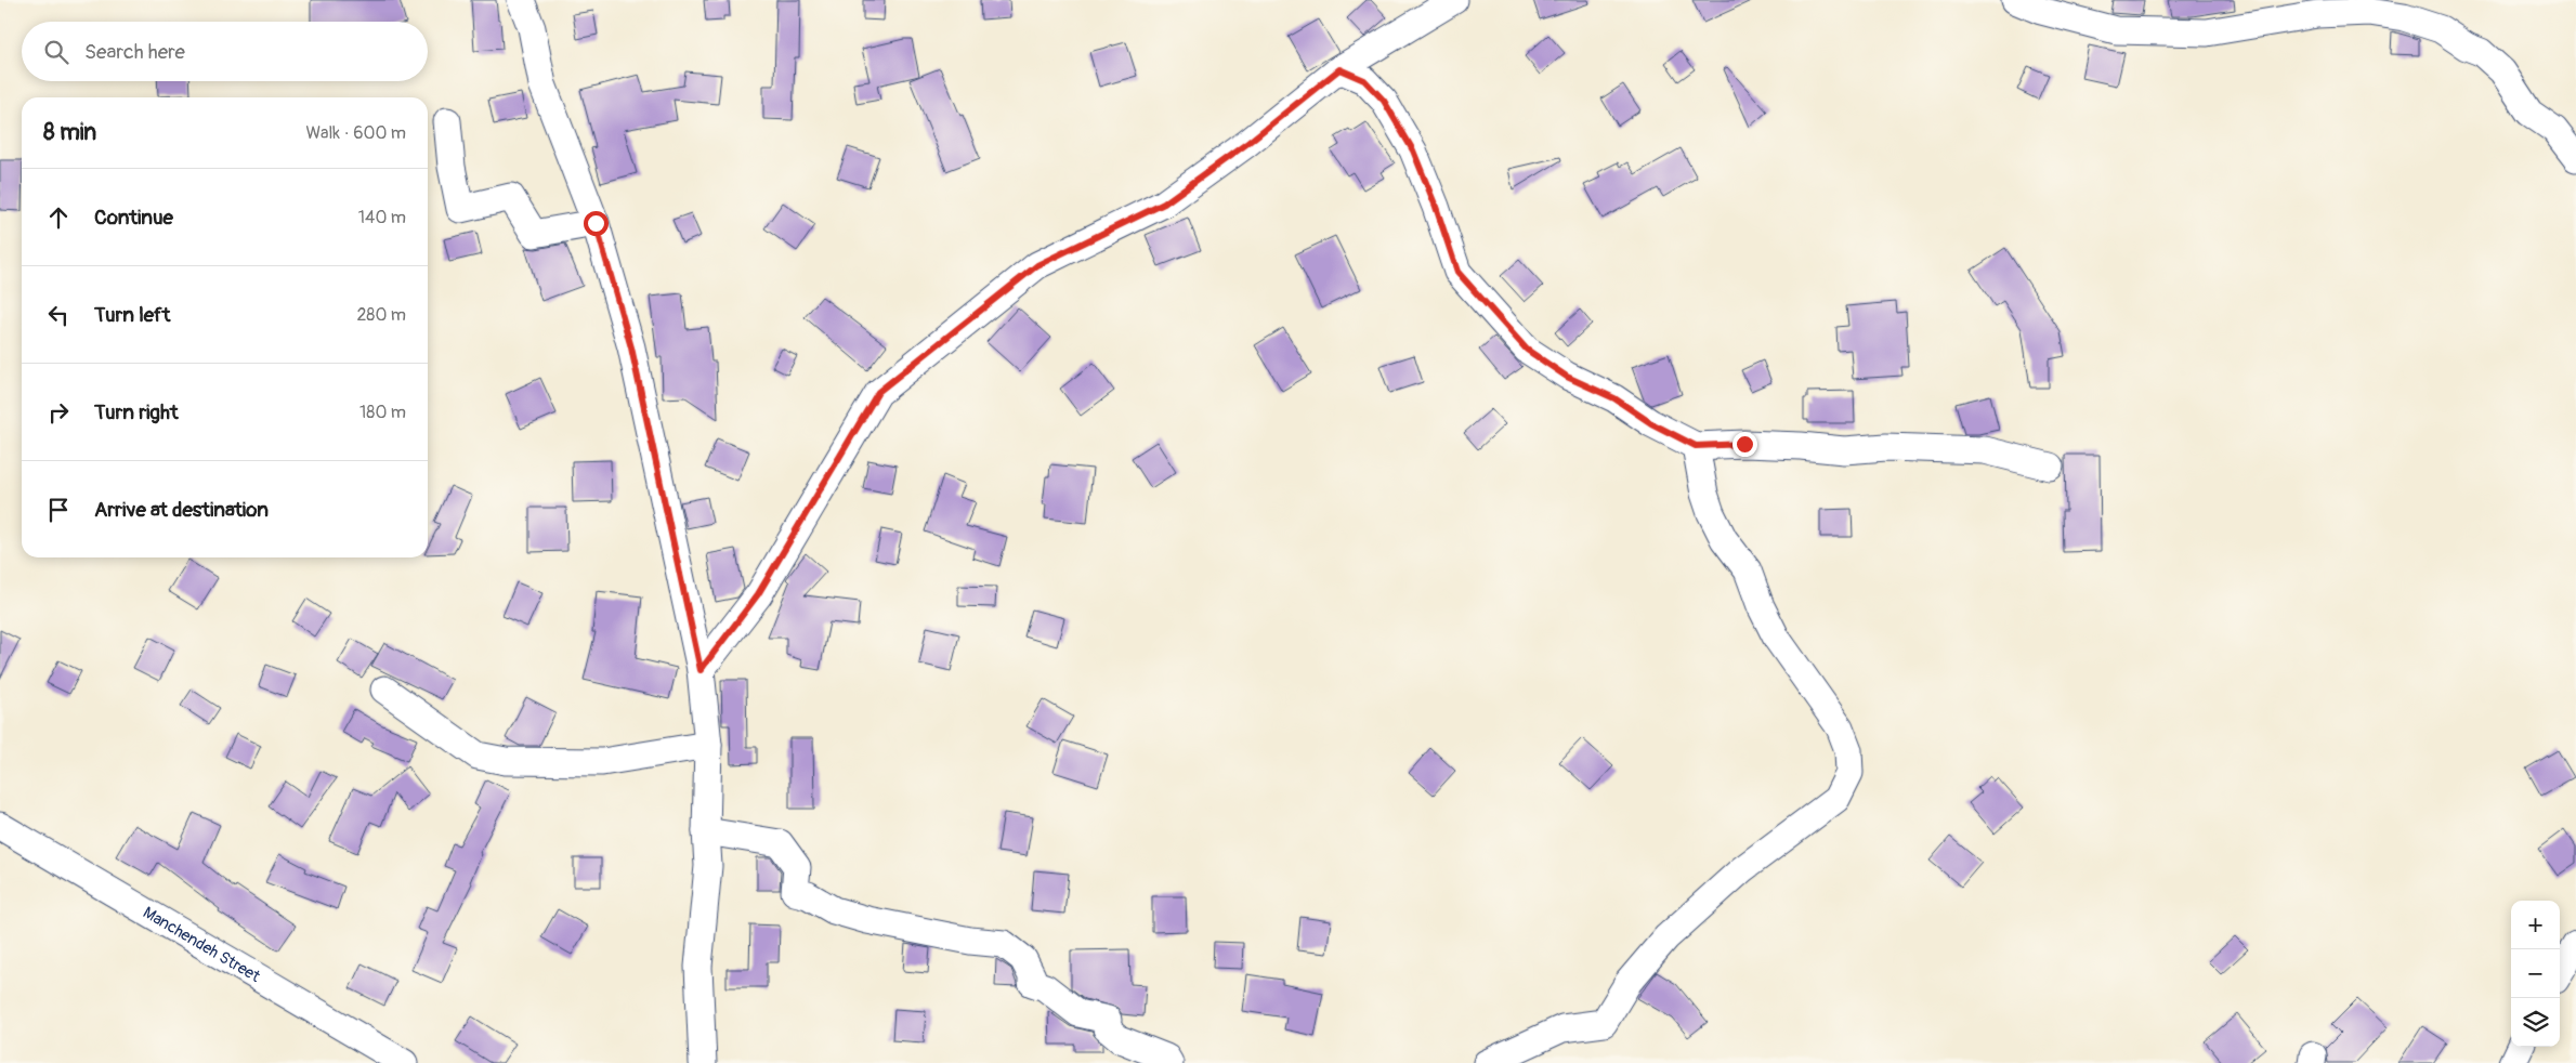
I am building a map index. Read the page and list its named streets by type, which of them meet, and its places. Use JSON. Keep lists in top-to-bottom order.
{
  "streets": {
    "street": ["Manchendeh Street"]
  },
  "page": {
    "search": "Search here",
    "heading": ["8 min", "Walk · 600 m"],
    "list": [
      ["Continue", "140 m"],
      ["Turn left", "280 m"],
      ["Turn right", "180 m"],
      "Arrive at destination"
    ],
    "map_buttons": ["+", "−"]
  }
}
